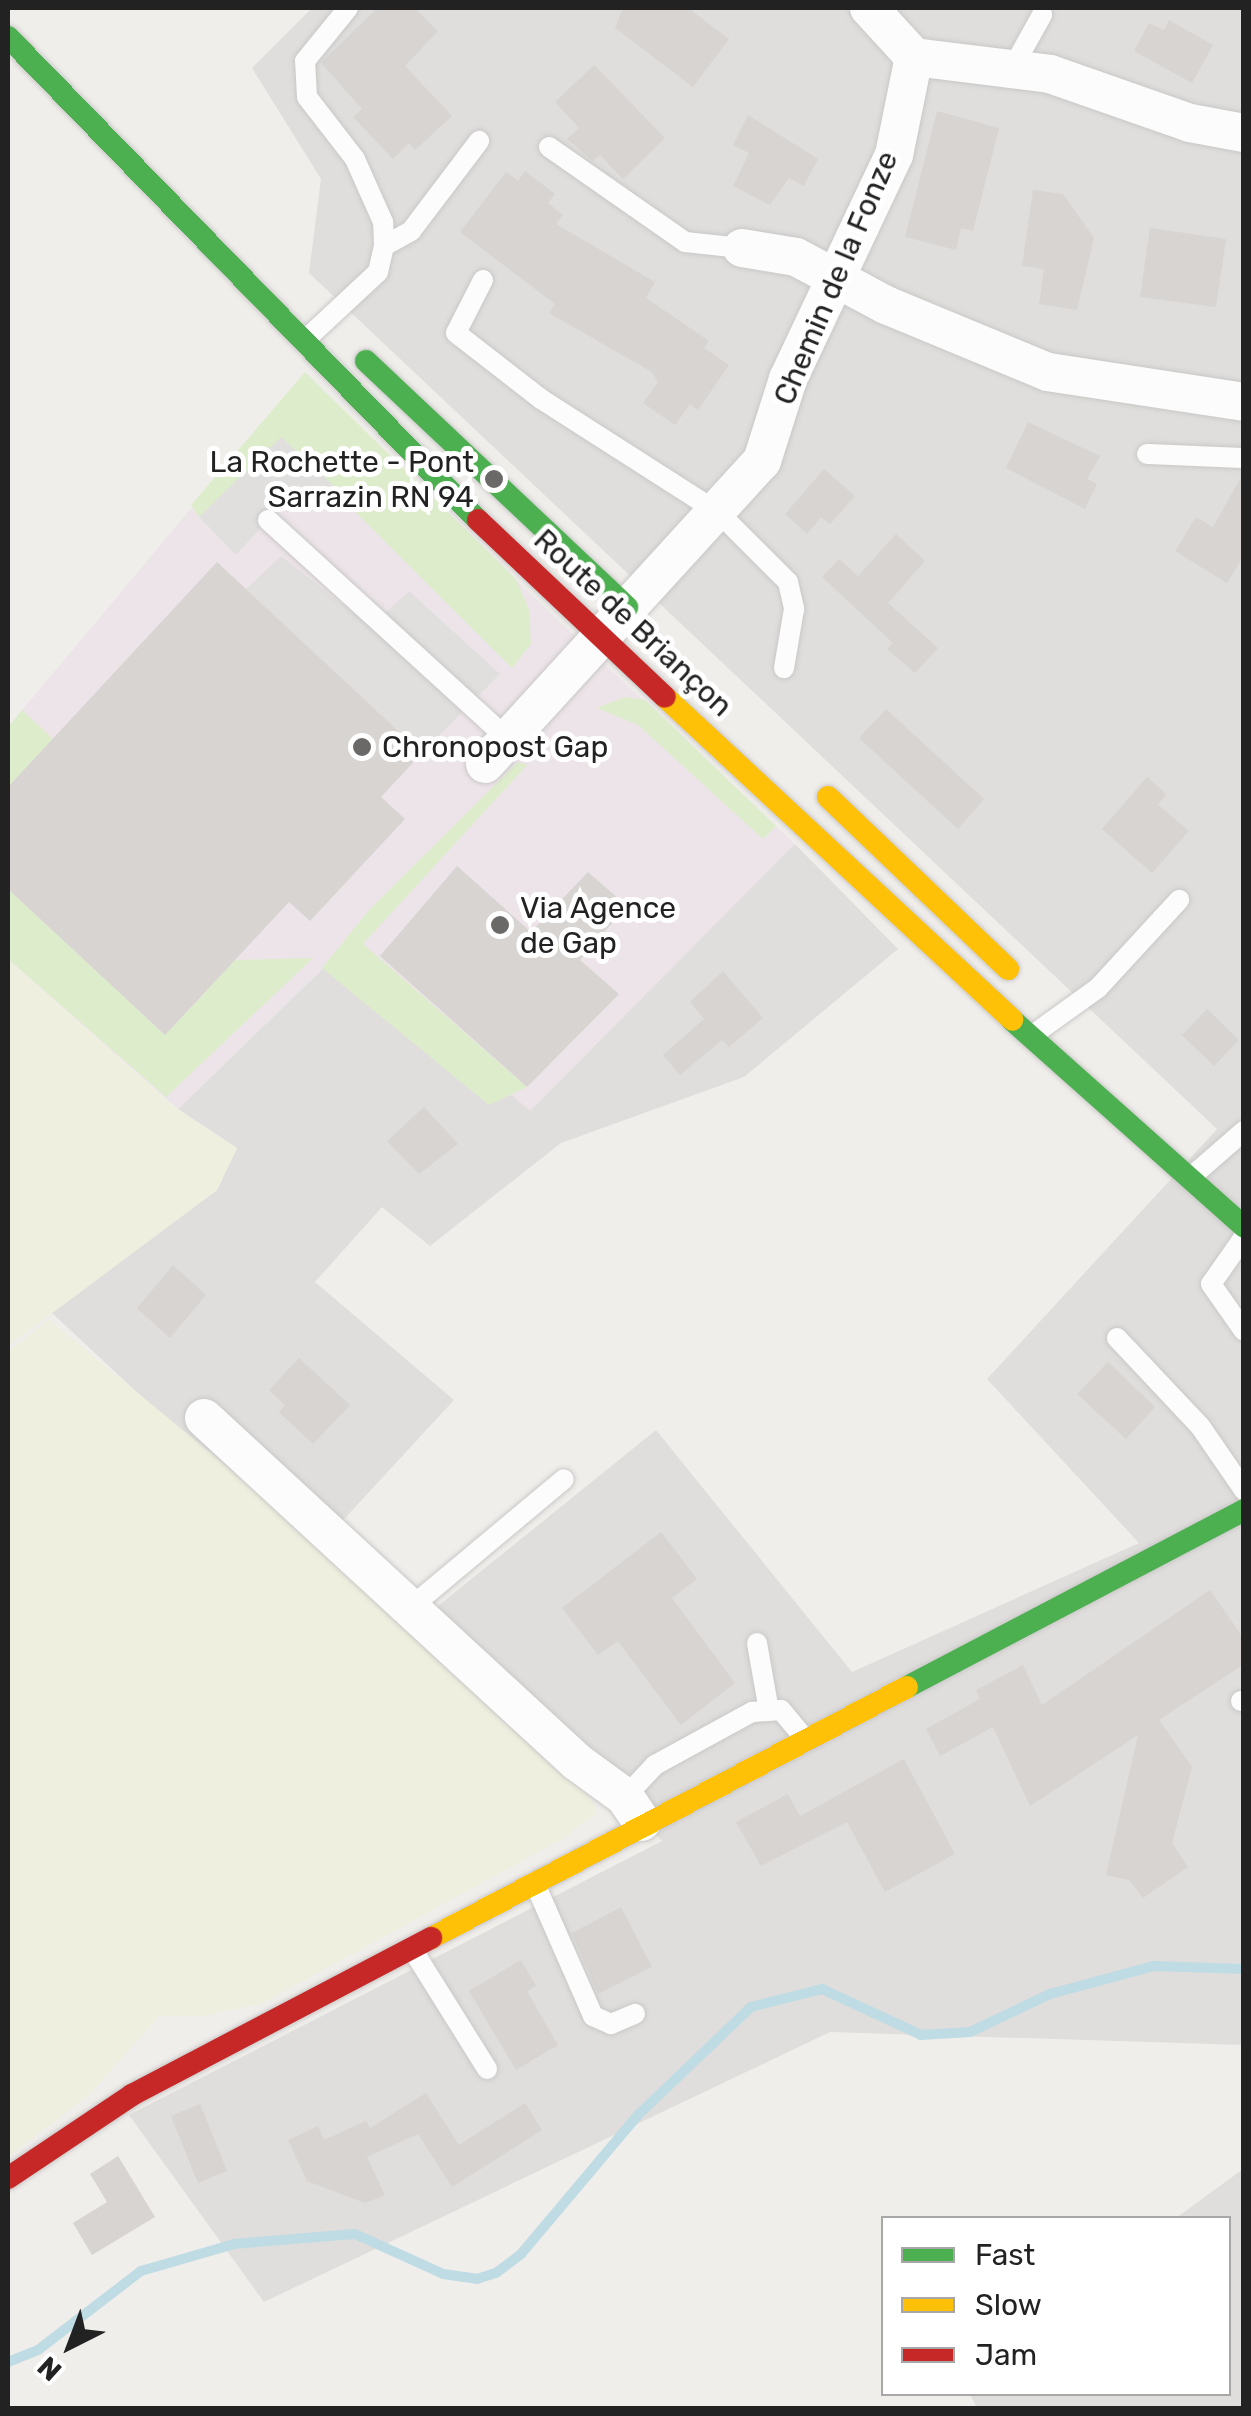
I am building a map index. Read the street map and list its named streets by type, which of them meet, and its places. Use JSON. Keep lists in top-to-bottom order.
{
  "streets": {
    "main road": ["Route de Briançon"],
    "street": ["Chemin de la Fonze"]
  },
  "crossings": [
    ["Chemin de la Fonze", "Route de Briançon"]
  ],
  "places": ["La Rochette - Pont Sarrazin RN 94", "Chronopost Gap", "Via Agence de Gap"],
  "legend": ["Fast", "Slow", "Jam"],
  "north": "bottom left"
}
